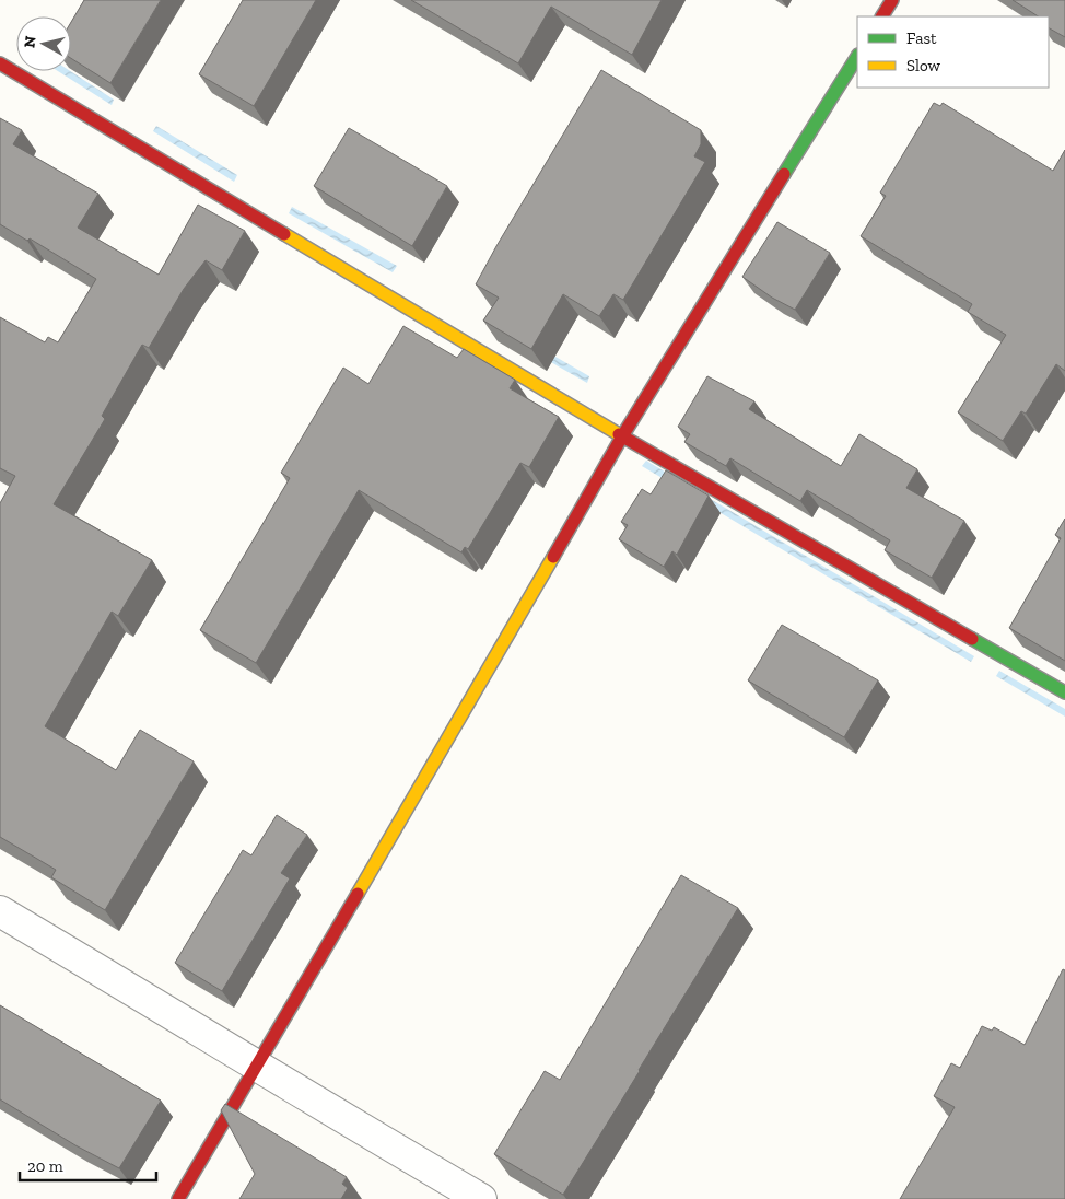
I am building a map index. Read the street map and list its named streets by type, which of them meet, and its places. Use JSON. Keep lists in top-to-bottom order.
{
  "legend": ["Fast", "Slow"],
  "scale_bar": "20 m",
  "north": "left"
}
